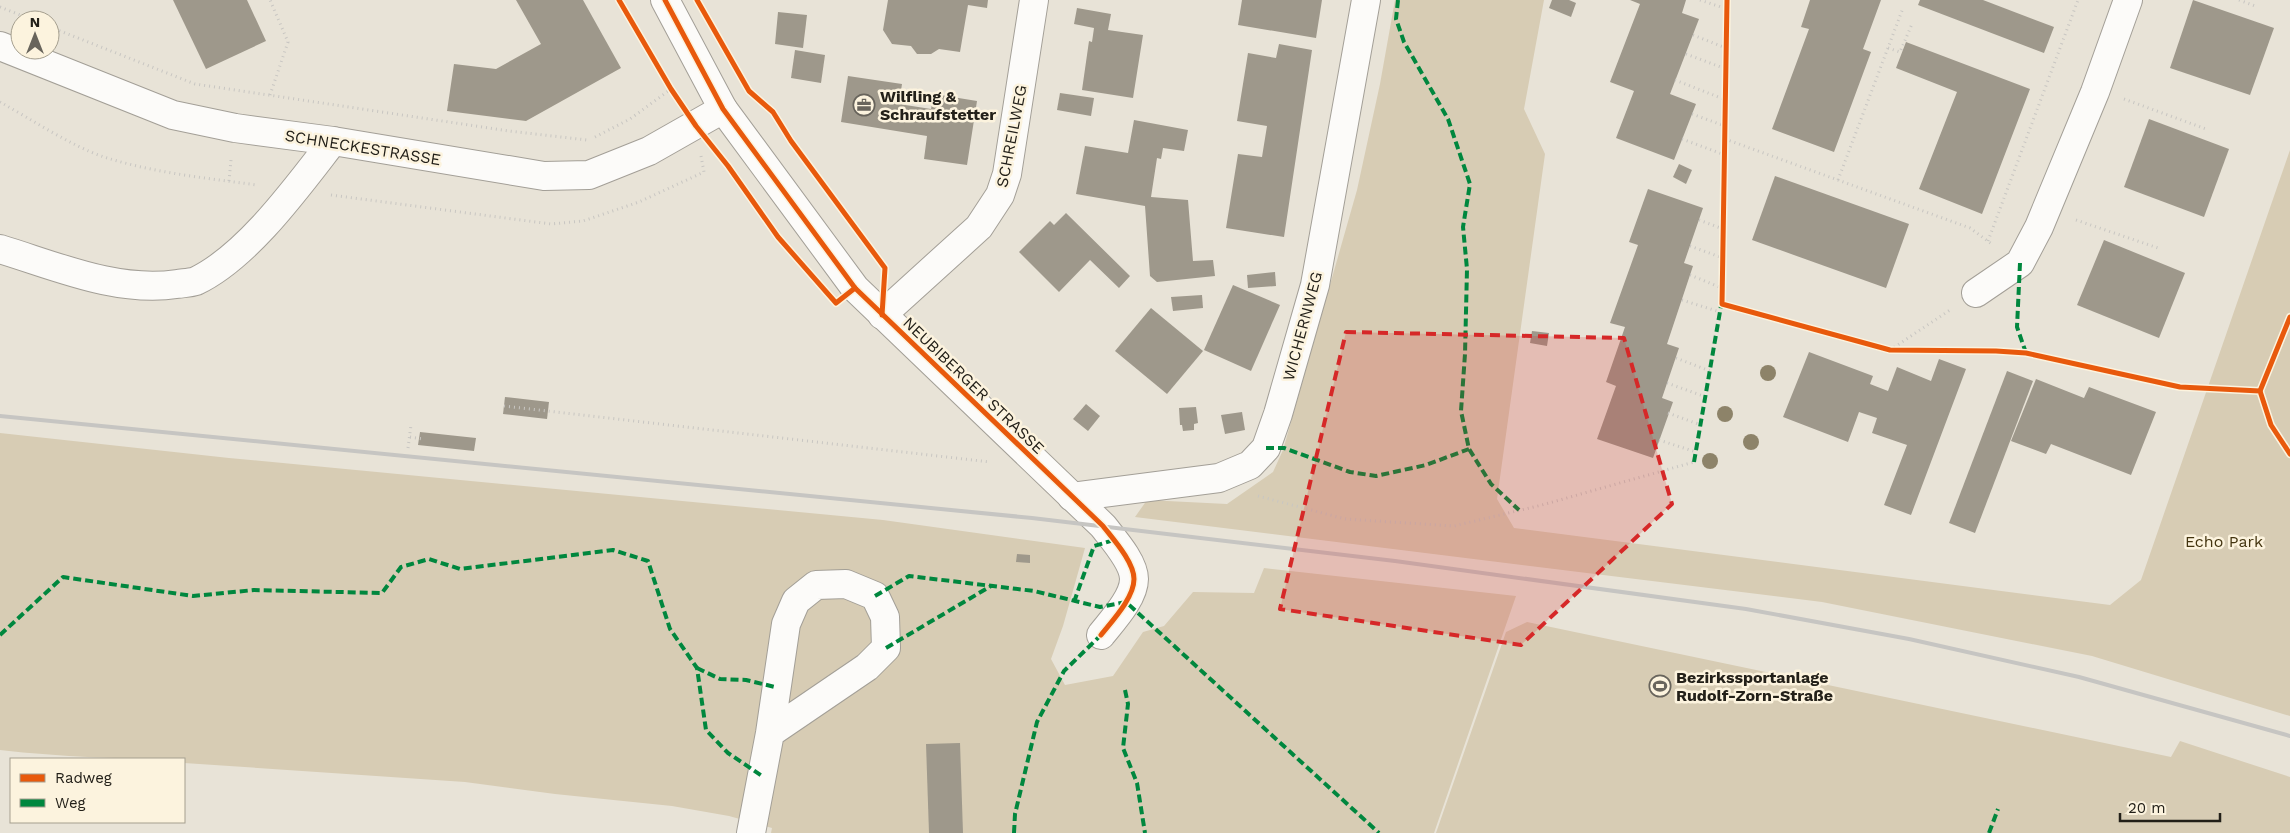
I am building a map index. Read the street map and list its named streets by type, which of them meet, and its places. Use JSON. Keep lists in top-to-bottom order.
{
  "streets": {
    "street": [
      "SCHREILWEG",
      "SCHNECKESTRASSE",
      "WICHERNWEG",
      "NEUBIBERGER STRASSE"
    ]
  },
  "crossings": [
    ["SCHREILWEG", "NEUBIBERGER STRASSE"],
    ["SCHNECKESTRASSE", "NEUBIBERGER STRASSE"],
    ["WICHERNWEG", "NEUBIBERGER STRASSE"]
  ],
  "parks": ["Echo Park"],
  "places": {
    "office": ["Wilfling & Schraufstetter"],
    "sports": ["Bezirkssportanlage Rudolf-Zorn-Straße"]
  },
  "legend": ["Radweg", "Weg"],
  "scale_bar": "20 m",
  "north": "top"
}
